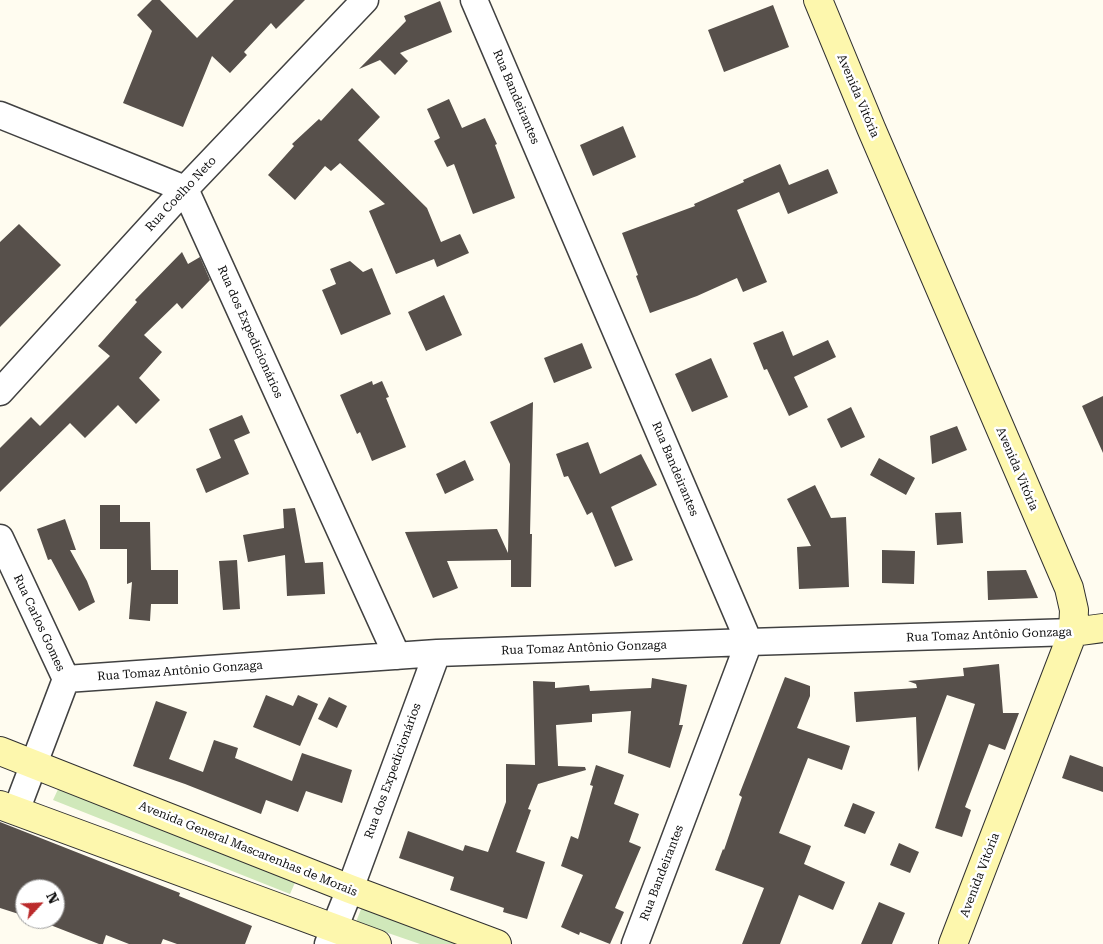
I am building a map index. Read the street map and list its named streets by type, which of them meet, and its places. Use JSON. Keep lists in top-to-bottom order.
{
  "streets": {
    "street": [
      "Avenida Vitória",
      "Rua Bandeirantes",
      "Rua Coelho Neto",
      "Rua dos Expedicionários",
      "Rua Carlos Gomes",
      "Rua Tomaz Antônio Gonzaga",
      "Avenida General Mascarenhas de Morais"
    ]
  },
  "crossings": [
    ["Avenida Vitória", "Rua Tomaz Antônio Gonzaga"],
    ["Rua Bandeirantes", "Rua Tomaz Antônio Gonzaga"],
    ["Rua Coelho Neto", "Rua dos Expedicionários"],
    ["Rua dos Expedicionários", "Rua Tomaz Antônio Gonzaga"],
    ["Rua dos Expedicionários", "Avenida General Mascarenhas de Morais"],
    ["Rua Carlos Gomes", "Rua Tomaz Antônio Gonzaga"],
    ["Rua Carlos Gomes", "Avenida General Mascarenhas de Morais"]
  ],
  "north": "top right"
}
